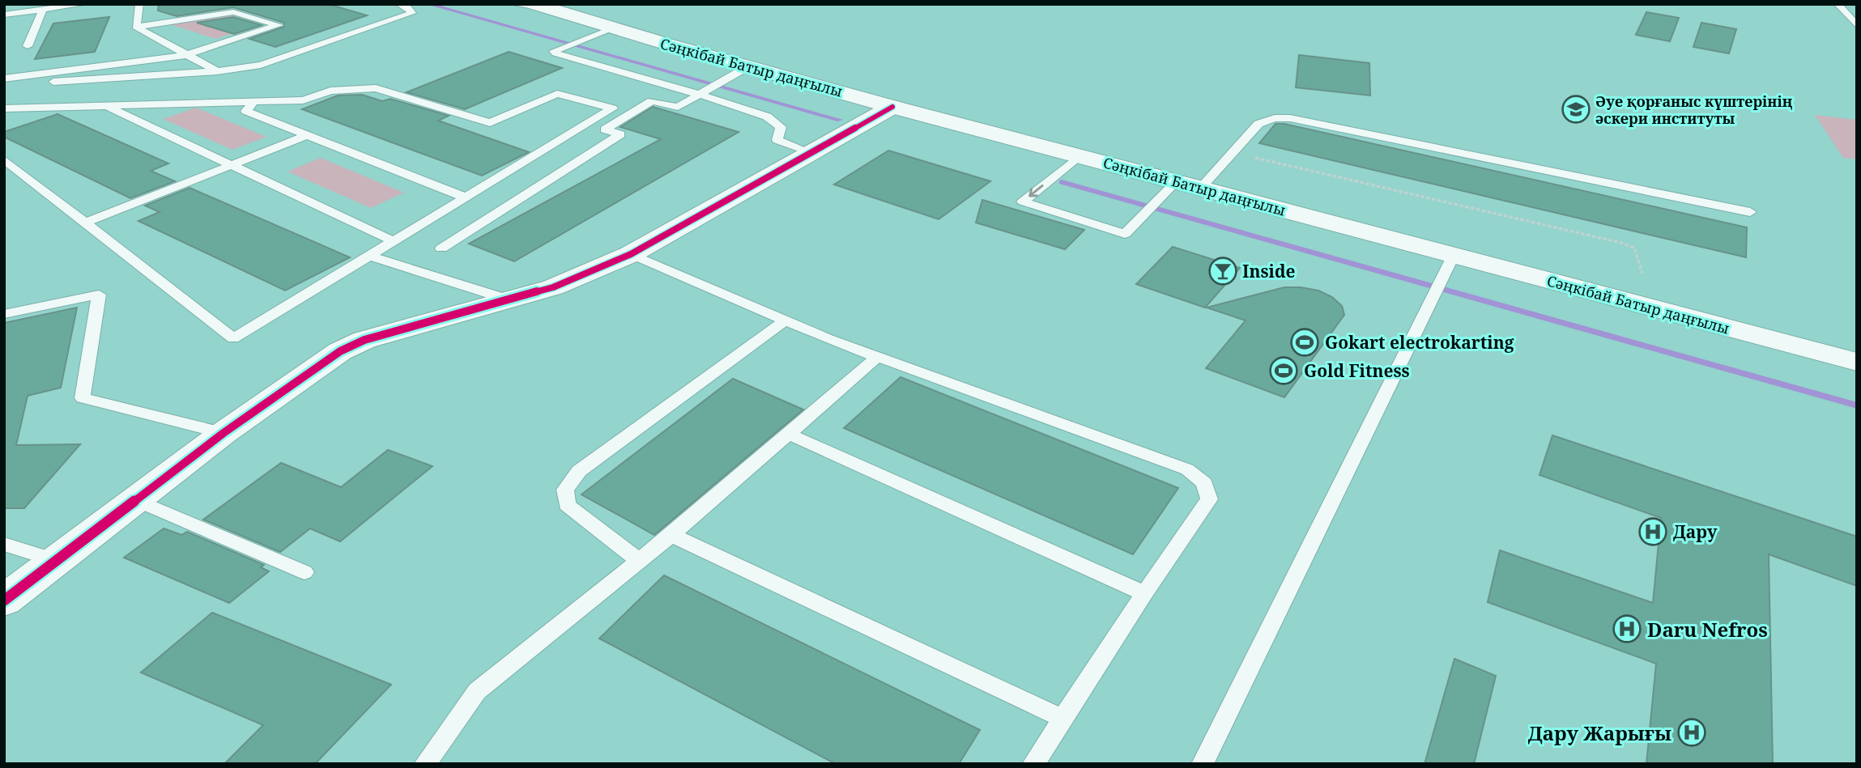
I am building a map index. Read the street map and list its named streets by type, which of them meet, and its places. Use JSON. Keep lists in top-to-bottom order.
{
  "streets": {
    "main road": ["Сәңкібай Батыр даңғылы"]
  },
  "places": {
    "school or university": ["Әуе қорғаныс күштерінің әскери институты"],
    "bar": ["Inside"],
    "sports": ["Gokart electrokarting", "Gold Fitness"],
    "hospital": ["Дару", "Daru Nefros", "Дару Жарығы"]
  }
}
